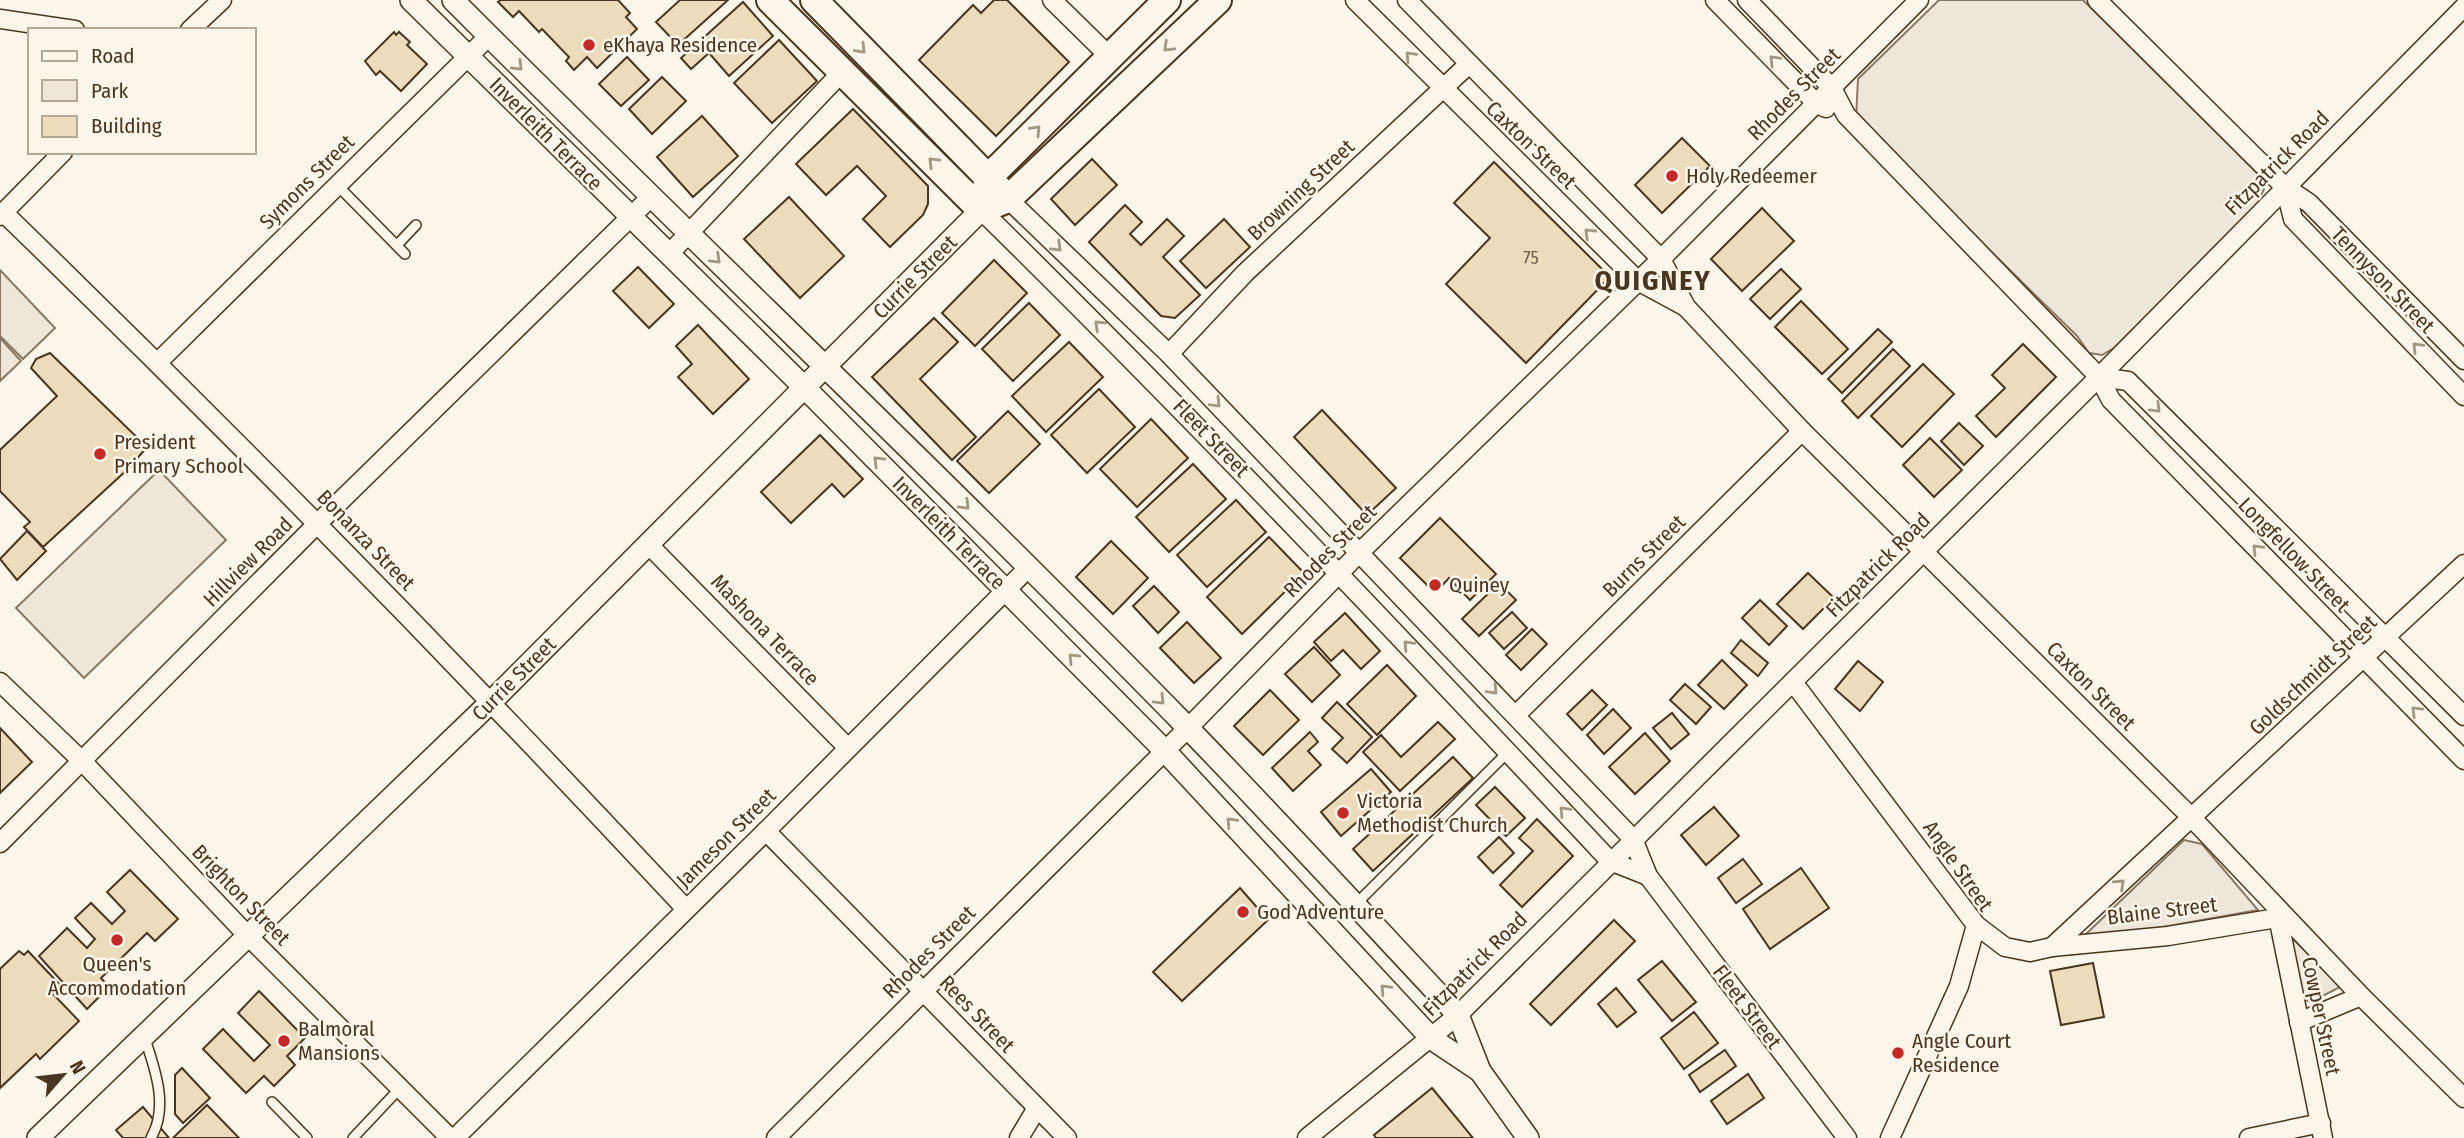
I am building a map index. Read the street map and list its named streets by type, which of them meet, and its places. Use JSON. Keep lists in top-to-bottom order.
{
  "streets": {
    "main road": ["Currie Street", "Fleet Street"],
    "street": [
      "Rhodes Street",
      "Inverleith Terrace",
      "Caxton Street",
      "Fitzpatrick Road",
      "Symons Street",
      "Browning Street",
      "Tennyson Street",
      "Bonanza Street",
      "Longfellow Street",
      "Burns Street",
      "Hillview Road",
      "Mashona Terrace",
      "Goldschmidt Street",
      "Jameson Street",
      "Angle Street",
      "Brighton Street",
      "Blaine Street",
      "Rees Street",
      "Cowper Street"
    ]
  },
  "crossings": [
    ["Rhodes Street", "Inverleith Terrace"],
    ["Rhodes Street", "Caxton Street"],
    ["Rhodes Street", "Fleet Street"],
    ["Rhodes Street", "Longfellow Street"],
    ["Rhodes Street", "Rees Street"],
    ["Inverleith Terrace", "Fitzpatrick Road"],
    ["Inverleith Terrace", "Symons Street"],
    ["Inverleith Terrace", "Currie Street"],
    ["Inverleith Terrace", "Hillview Road"],
    ["Inverleith Terrace", "Jameson Street"],
    ["Caxton Street", "Fitzpatrick Road"],
    ["Caxton Street", "Browning Street"],
    ["Caxton Street", "Burns Street"],
    ["Caxton Street", "Goldschmidt Street"],
    ["Caxton Street", "Blaine Street"],
    ["Caxton Street", "Cowper Street"],
    ["Fitzpatrick Road", "Tennyson Street"],
    ["Fitzpatrick Road", "Fleet Street"],
    ["Fitzpatrick Road", "Longfellow Street"],
    ["Fitzpatrick Road", "Angle Street"],
    ["Symons Street", "Bonanza Street"],
    ["Browning Street", "Fleet Street"],
    ["Currie Street", "Fleet Street"],
    ["Currie Street", "Bonanza Street"],
    ["Currie Street", "Mashona Terrace"],
    ["Currie Street", "Brighton Street"],
    ["Fleet Street", "Burns Street"],
    ["Bonanza Street", "Hillview Road"],
    ["Bonanza Street", "Jameson Street"],
    ["Longfellow Street", "Goldschmidt Street"],
    ["Hillview Road", "Brighton Street"],
    ["Mashona Terrace", "Jameson Street"],
    ["Goldschmidt Street", "Blaine Street"],
    ["Jameson Street", "Brighton Street"],
    ["Jameson Street", "Rees Street"],
    ["Angle Street", "Blaine Street"],
    ["Blaine Street", "Cowper Street"]
  ],
  "one_way": ["Blaine Street"],
  "districts": ["QUIGNEY"],
  "places": [
    "eKhaya Residence",
    "Holy Redeemer",
    "President Primary School",
    "Quiney",
    "Victoria Methodist Church",
    "God Adventure",
    "Queen's Accommodation",
    "Balmoral Mansions",
    "Angle Court Residence"
  ],
  "house_numbers": ["75"],
  "legend": ["Road", "Park", "Building"],
  "north": "top right"
}
